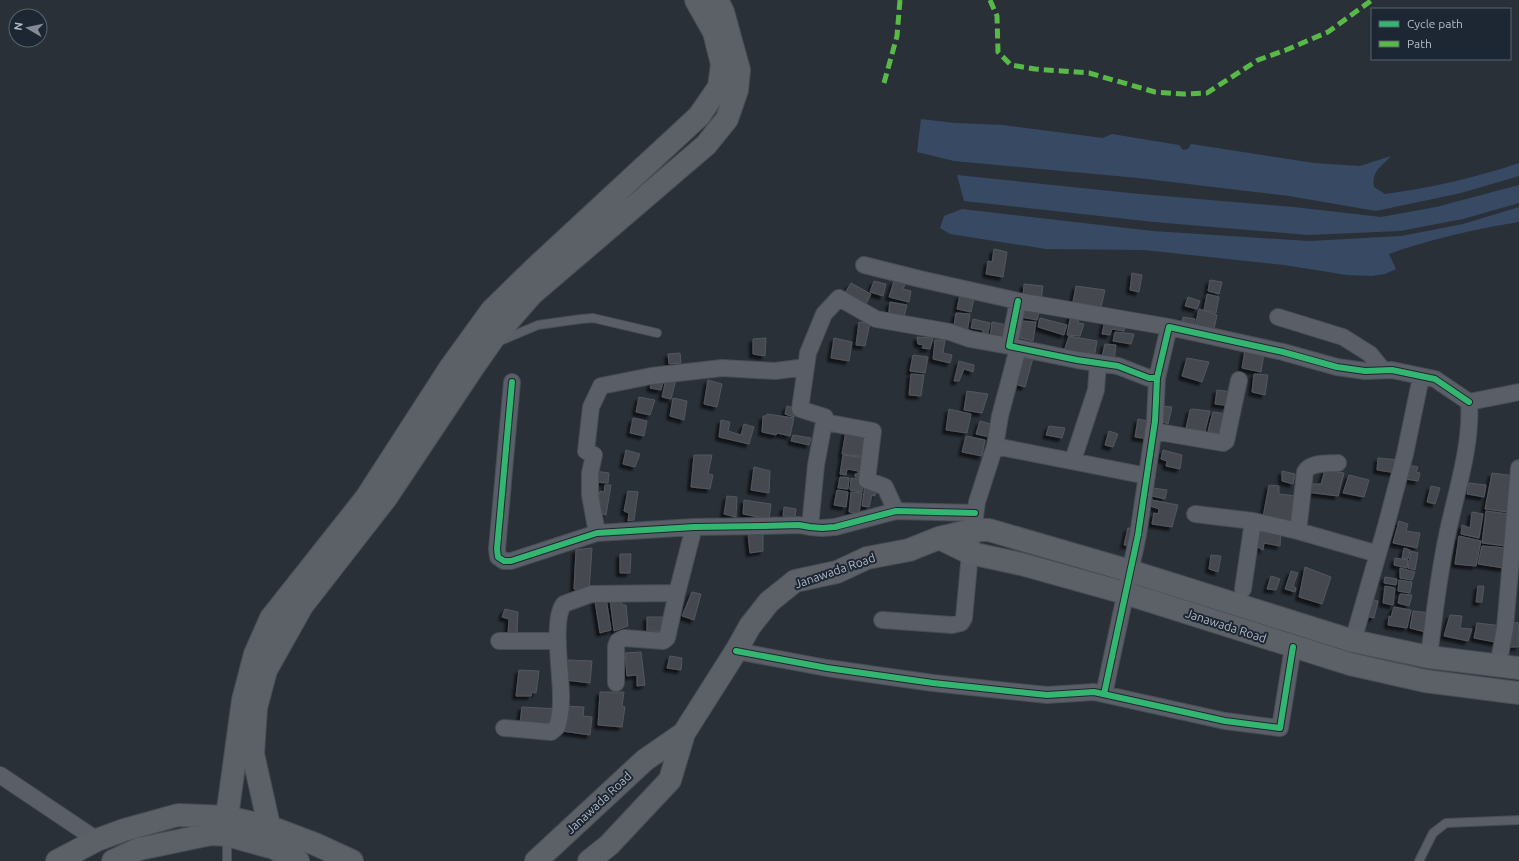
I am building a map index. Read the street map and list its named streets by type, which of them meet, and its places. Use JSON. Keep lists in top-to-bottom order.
{
  "streets": {
    "main road": ["Janawada Road"]
  },
  "legend": ["Cycle path", "Path"],
  "north": "left"
}
